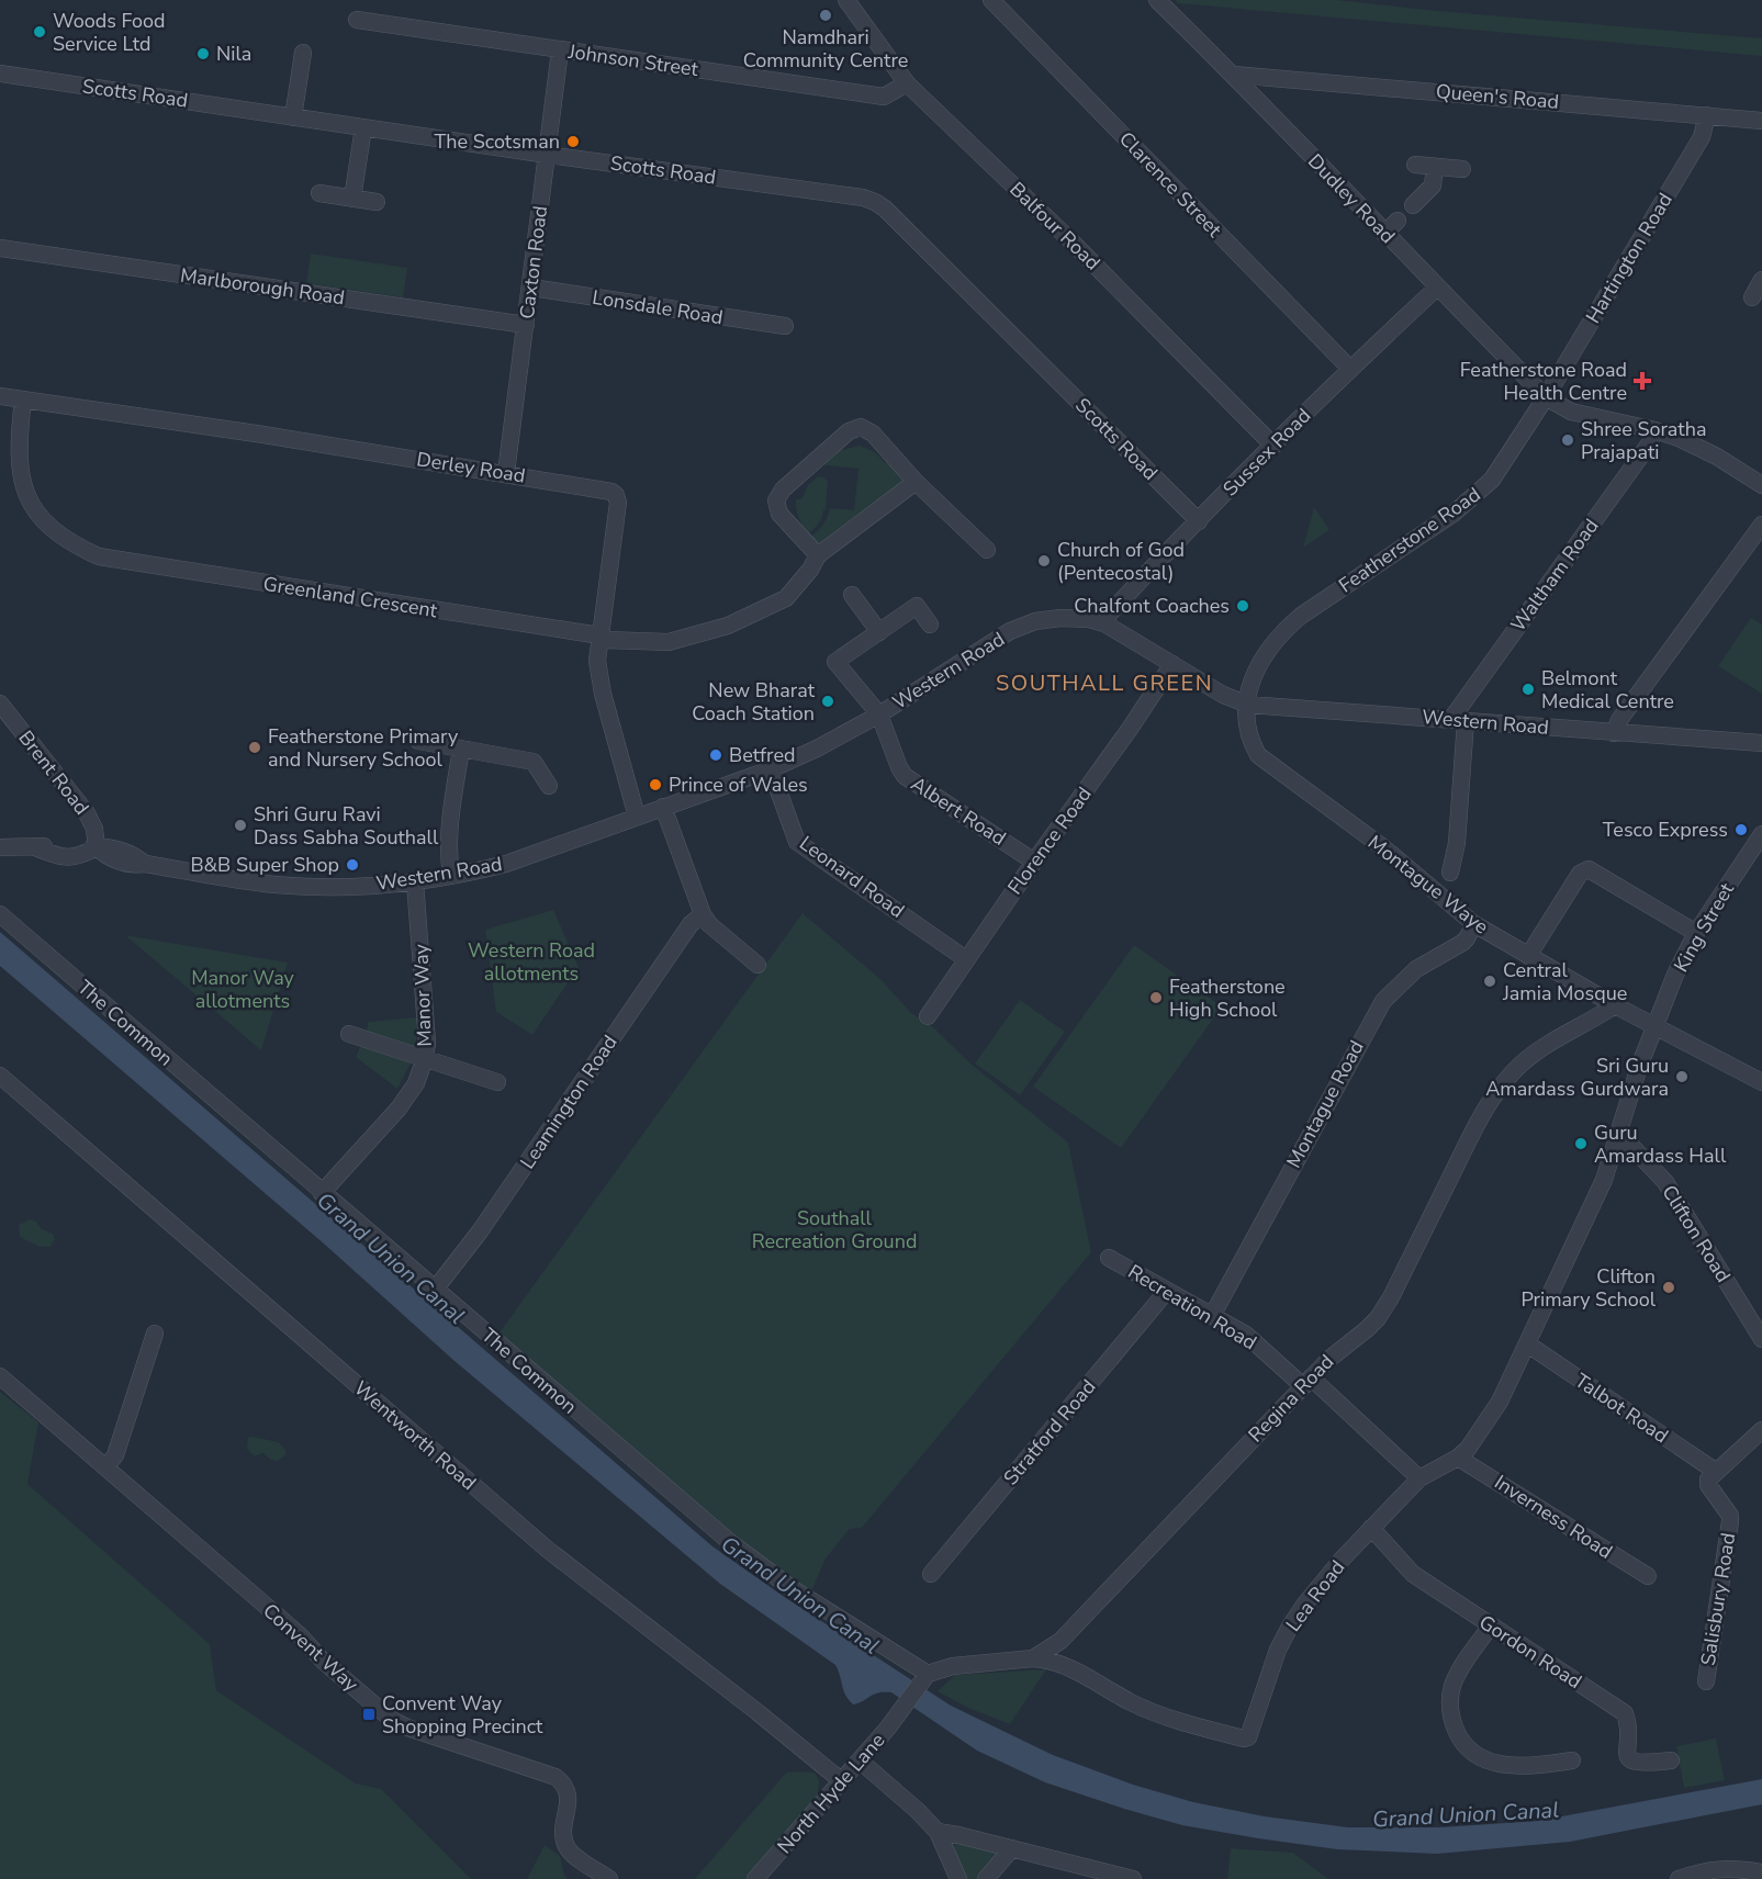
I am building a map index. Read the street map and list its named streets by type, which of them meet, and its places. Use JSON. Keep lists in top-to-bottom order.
{
  "streets": {
    "street": [
      "Johnson Street",
      "Scotts Road",
      "Queen's Road",
      "Clarence Street",
      "Dudley Road",
      "Balfour Road",
      "Hartington Road",
      "Caxton Road",
      "Marlborough Road",
      "Lonsdale Road",
      "Sussex Road",
      "Derley Road",
      "Featherstone Road",
      "Waltham Road",
      "Greenland Crescent",
      "Western Road",
      "Brent Road",
      "Albert Road",
      "Florence Road",
      "Leonard Road",
      "Montague Waye",
      "King Street",
      "Manor Way",
      "The Common",
      "Leamington Road",
      "Montague Road",
      "Clifton Road",
      "Recreation Road",
      "Regina Road",
      "Talbot Road",
      "Stratford Road",
      "Wentworth Road",
      "Inverness Road",
      "Lea Road",
      "Salisbury Road",
      "Convent Way",
      "Gordon Road",
      "North Hyde Lane"
    ]
  },
  "crossings": [
    ["Johnson Street", "Balfour Road"],
    ["Johnson Street", "Caxton Road"],
    ["Scotts Road", "Caxton Road"],
    ["Scotts Road", "Sussex Road"],
    ["Queen's Road", "Dudley Road"],
    ["Queen's Road", "Hartington Road"],
    ["Clarence Street", "Sussex Road"],
    ["Dudley Road", "Hartington Road"],
    ["Dudley Road", "Sussex Road"],
    ["Dudley Road", "Featherstone Road"],
    ["Balfour Road", "Sussex Road"],
    ["Hartington Road", "Featherstone Road"],
    ["Caxton Road", "Marlborough Road"],
    ["Caxton Road", "Lonsdale Road"],
    ["Caxton Road", "Derley Road"],
    ["Sussex Road", "Western Road"],
    ["Derley Road", "Greenland Crescent"],
    ["Derley Road", "Western Road"],
    ["Featherstone Road", "Western Road"],
    ["Featherstone Road", "Montague Waye"],
    ["Waltham Road", "Western Road"],
    ["Western Road", "Brent Road"],
    ["Western Road", "Albert Road"],
    ["Western Road", "Florence Road"],
    ["Western Road", "Leonard Road"],
    ["Western Road", "Montague Waye"],
    ["Western Road", "Manor Way"],
    ["Albert Road", "Florence Road"],
    ["Florence Road", "Leonard Road"],
    ["Montague Waye", "King Street"],
    ["Montague Waye", "Montague Road"],
    ["Montague Waye", "Regina Road"],
    ["King Street", "Clifton Road"],
    ["King Street", "Talbot Road"],
    ["King Street", "Inverness Road"],
    ["King Street", "Lea Road"],
    ["Manor Way", "The Common"],
    ["The Common", "Leamington Road"],
    ["The Common", "Regina Road"],
    ["The Common", "North Hyde Lane"],
    ["Montague Road", "Recreation Road"],
    ["Recreation Road", "Regina Road"],
    ["Recreation Road", "Stratford Road"],
    ["Recreation Road", "Lea Road"],
    ["Regina Road", "North Hyde Lane"],
    ["Talbot Road", "Salisbury Road"],
    ["Wentworth Road", "North Hyde Lane"],
    ["Inverness Road", "Lea Road"],
    ["Lea Road", "Gordon Road"]
  ],
  "districts": ["SOUTHALL GREEN"],
  "water": ["Grand Union Canal"],
  "parks": ["Western Road allotments", "Manor Way allotments", "Southall Recreation Ground"],
  "places": {
    "other": [
      "Namdhari Community Centre",
      "Woods Food Service Ltd",
      "Nila",
      "The Scotsman",
      "Shree Soratha Prajapati",
      "Church of God (Pentecostal)",
      "Chalfont Coaches",
      "Belmont Medical Centre",
      "New Bharat Coach Station",
      "Featherstone Primary and Nursery School",
      "Betfred",
      "Prince of Wales",
      "Shri Guru Ravi Dass Sabha Southall",
      "Tesco Express",
      "B&B Super Shop",
      "Central Jamia Mosque",
      "Featherstone High School",
      "Sri Guru Amardass Gurdwara",
      "Guru Amardass Hall",
      "Clifton Primary School"
    ],
    "health": ["Featherstone Road Health Centre"],
    "transit": ["Convent Way Shopping Precinct"]
  }
}
